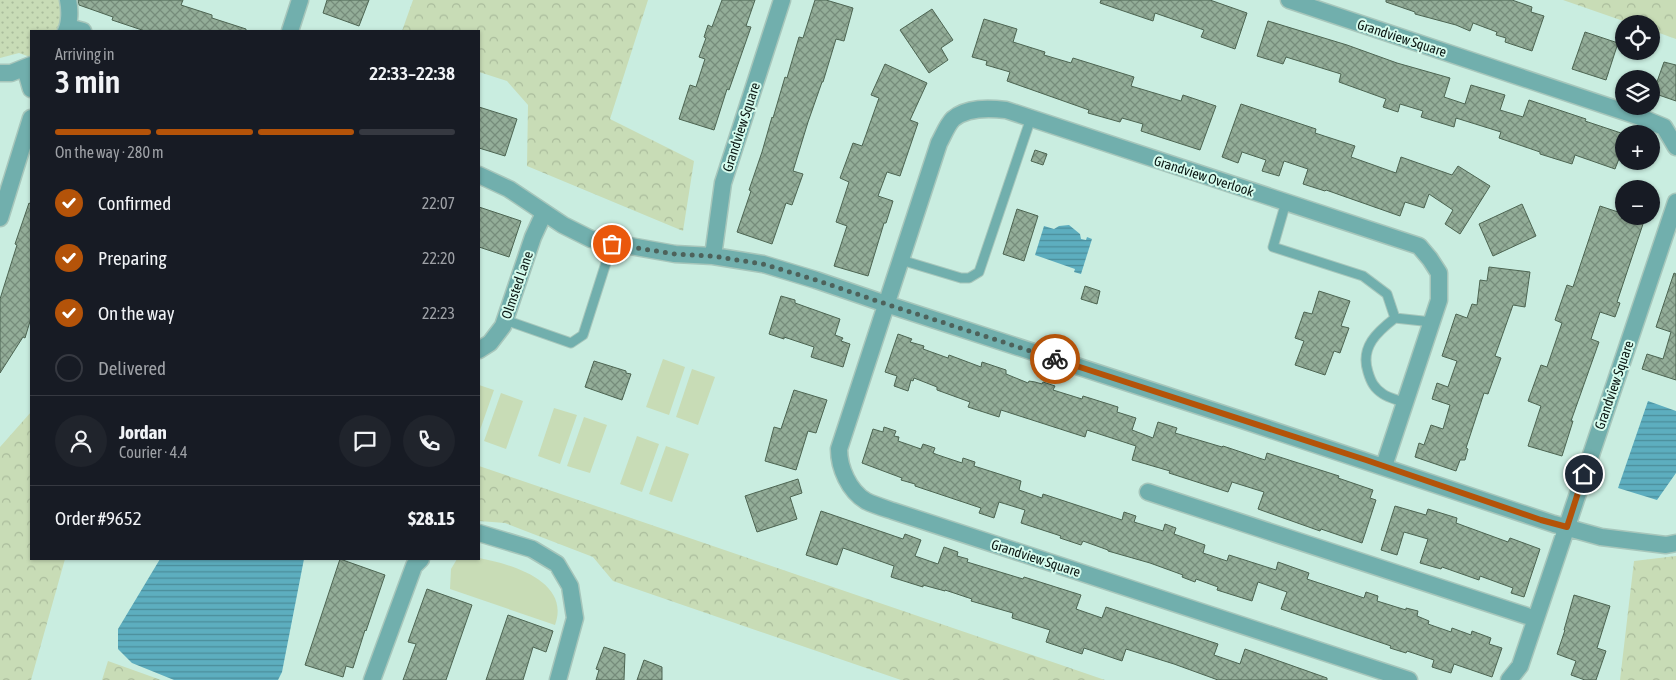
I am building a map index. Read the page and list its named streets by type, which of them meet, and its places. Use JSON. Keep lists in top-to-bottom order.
{
  "streets": {
    "street": ["Grandview Square", "Grandview Overlook", "Olmsted Lane"]
  },
  "crossings": [
    ["Grandview Square", "Grandview Overlook"]
  ],
  "page": {
    "map_buttons": ["+", "−"],
    "heading": ["3 min", "Arriving in", "22:33–22:38"],
    "panel": [
      "Jordan",
      "Courier · 4.4",
      "Order #9652",
      "$28.15"
    ],
    "bar": "On the way · 280 m",
    "list": [
      ["Confirmed", "22:07"],
      ["Preparing", "22:20"],
      ["On the way", "22:23"],
      "Delivered"
    ]
  }
}
